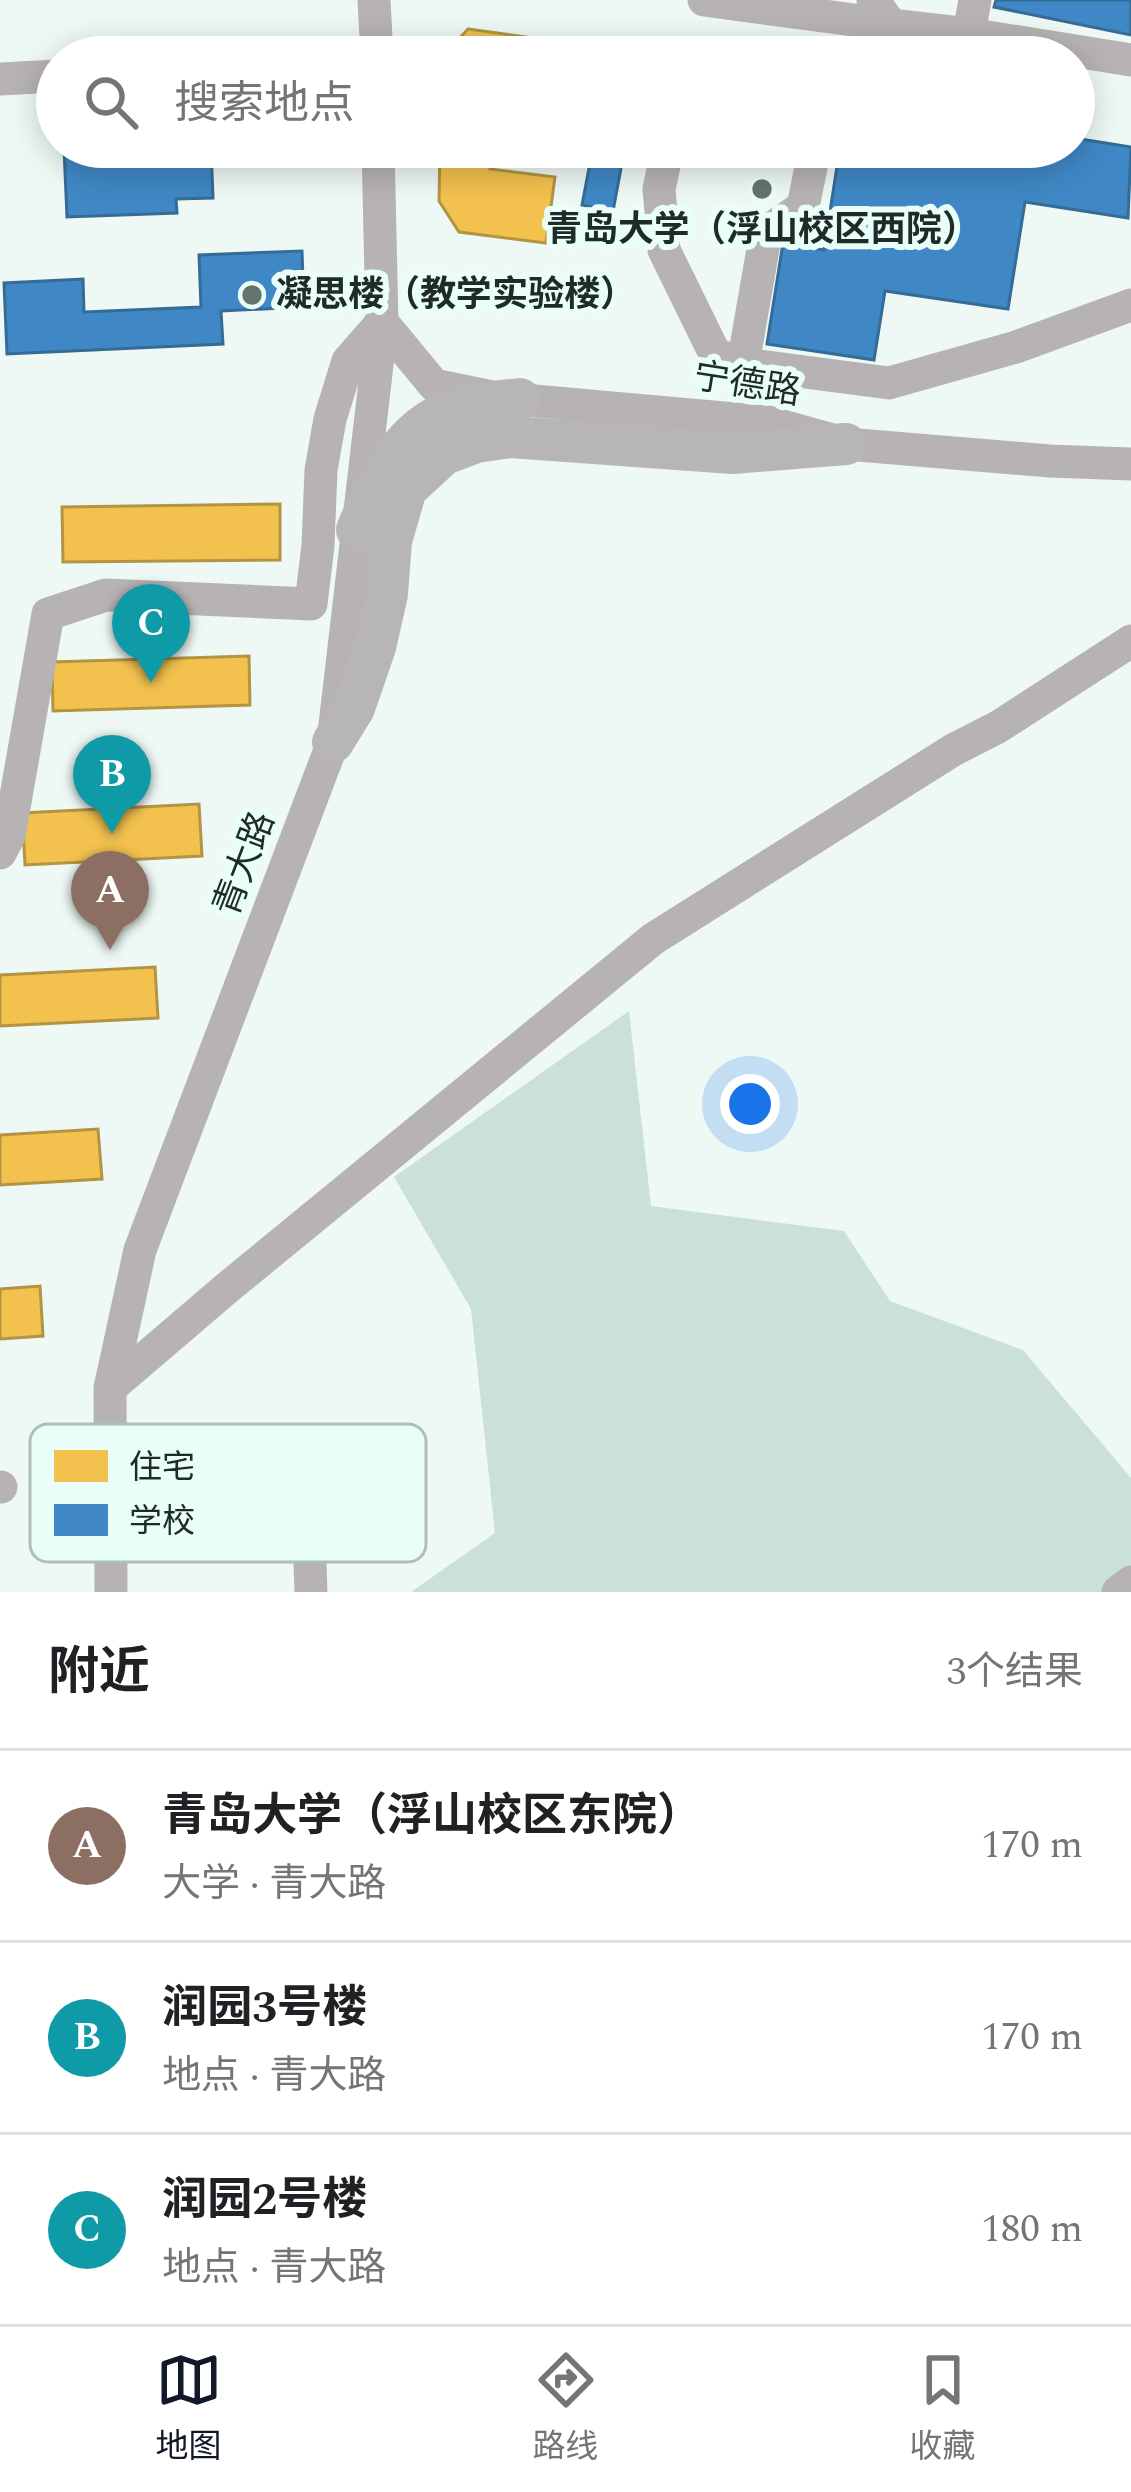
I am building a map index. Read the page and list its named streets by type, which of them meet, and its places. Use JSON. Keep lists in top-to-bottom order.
{
  "streets": {
    "street": ["宁德路", "青大路"]
  },
  "crossings": [
    ["宁德路", "青大路"]
  ],
  "places": ["青岛大学（浮山校区西院）", "凝思楼（教学实验楼）"],
  "legend": ["住宅", "学校"],
  "page": {
    "search": "搜索地点",
    "pins": ["C", "B", "A"],
    "heading": ["附近", "3个结果"],
    "list": [
      {
        "mark": "A",
        "name": "青岛大学（浮山校区东院）",
        "note": "大学 · 青大路",
        "value": "170 m"
      },
      {
        "mark": "B",
        "name": "润园3号楼",
        "note": "地点 · 青大路",
        "value": "170 m"
      },
      {
        "mark": "C",
        "name": "润园2号楼",
        "note": "地点 · 青大路",
        "value": "180 m"
      }
    ],
    "nav": ["地图", "路线", "收藏"]
  }
}
